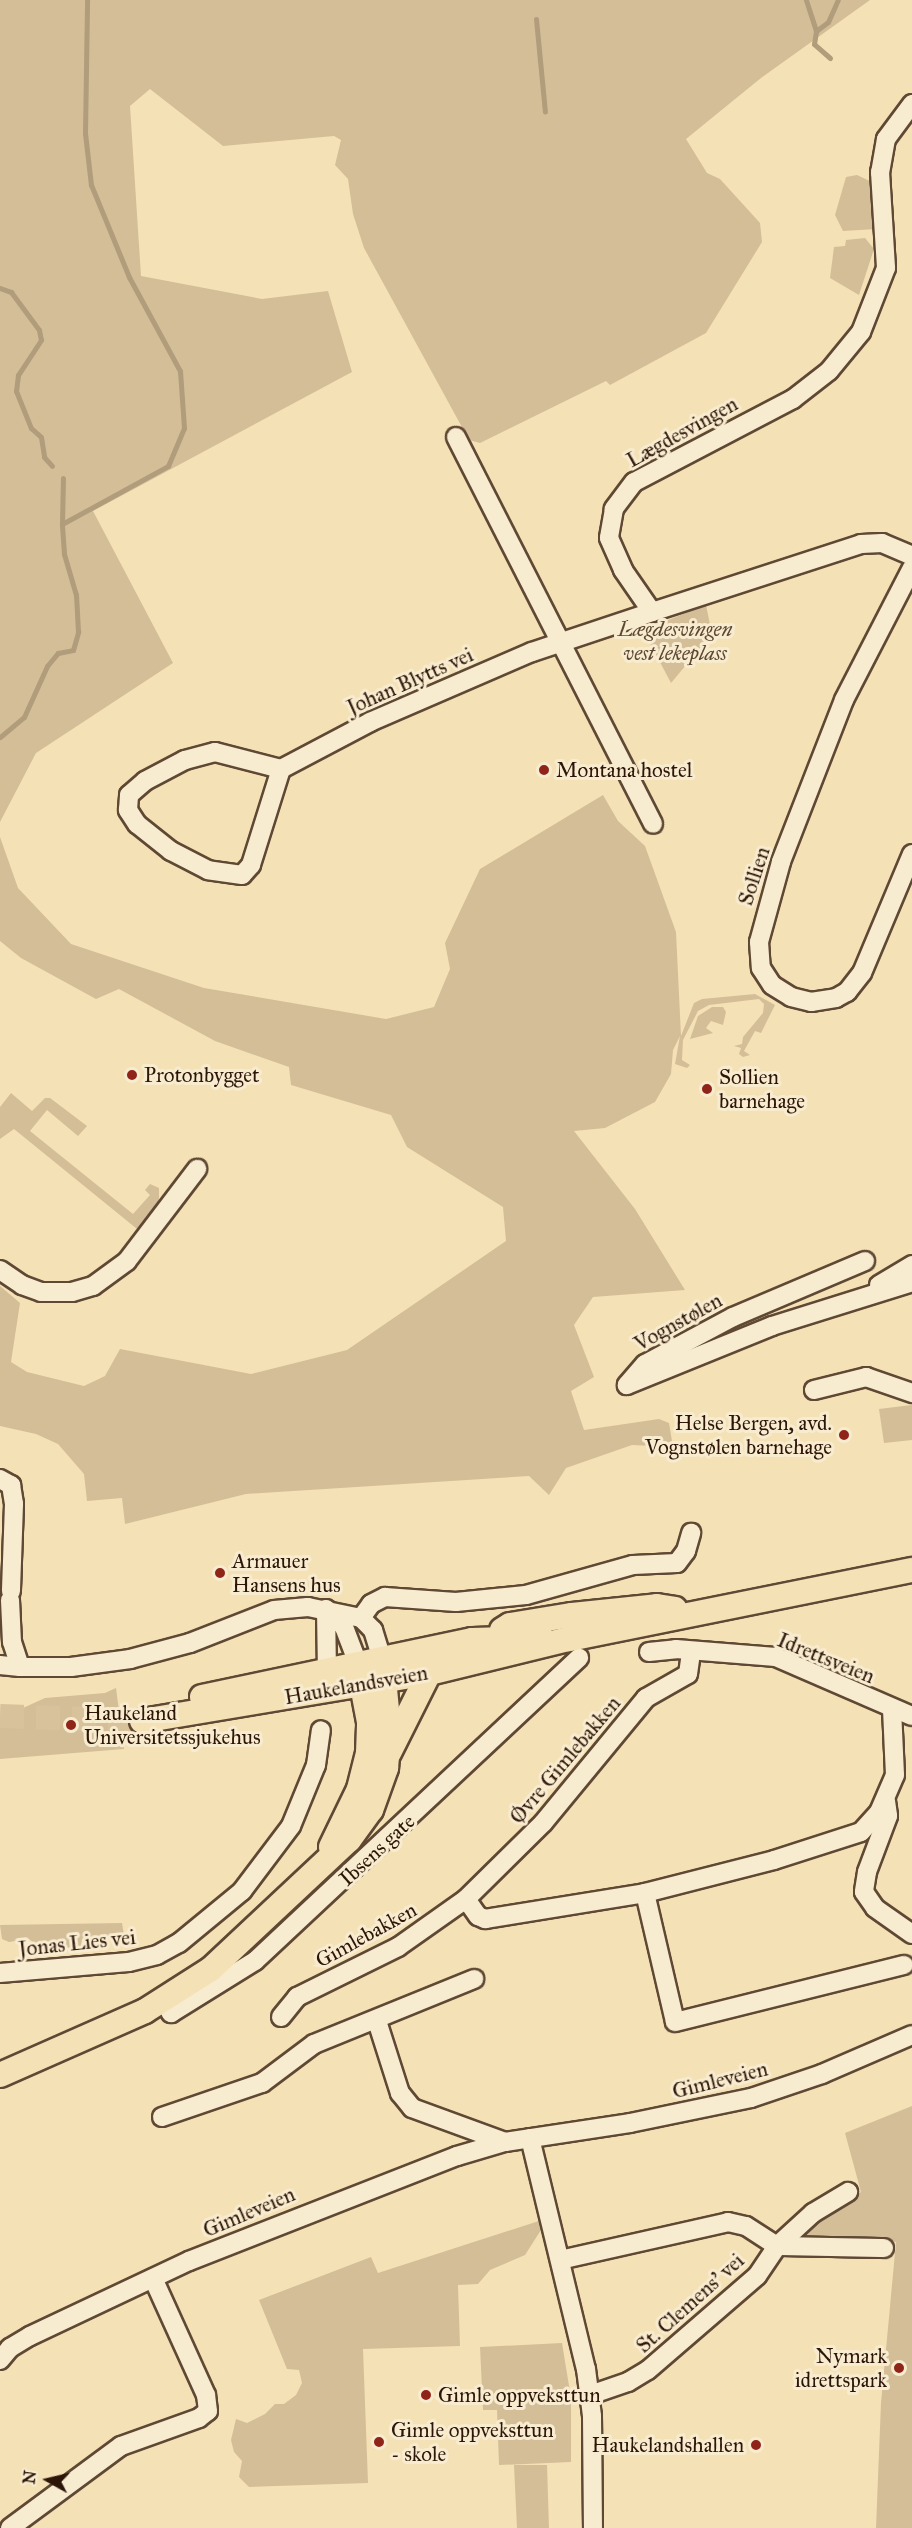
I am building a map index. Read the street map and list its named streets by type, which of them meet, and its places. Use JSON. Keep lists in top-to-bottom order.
{
  "streets": {
    "main road": ["Haukelandsveien", "Ibsens gate"],
    "street": [
      "Lægdesvingen",
      "Johan Blytts vei",
      "Sollien",
      "Vognstølen",
      "Idrettsveien",
      "Øvre Gimlebakken",
      "Gimlebakken",
      "Jonas Lies vei",
      "Gimleveien",
      "St. Clemens' vei"
    ]
  },
  "crossings": [
    ["Lægdesvingen", "Johan Blytts vei"],
    ["Idrettsveien", "Øvre Gimlebakken"],
    ["Haukelandsveien", "Ibsens gate"],
    ["Øvre Gimlebakken", "Gimlebakken"]
  ],
  "parks": ["Lægdesvingen vest lekeplass"],
  "places": [
    "Montana hostel",
    "Protonbygget",
    "Sollien barnehage",
    "Helse Bergen, avd. Vognstølen barnehage",
    "Armauer Hansens hus",
    "Haukeland Universitetssjukehus",
    "Nymark idrettspark",
    "Gimle oppveksttun",
    "Gimle oppveksttun - skole",
    "Haukelandshallen"
  ],
  "north": "left"
}
